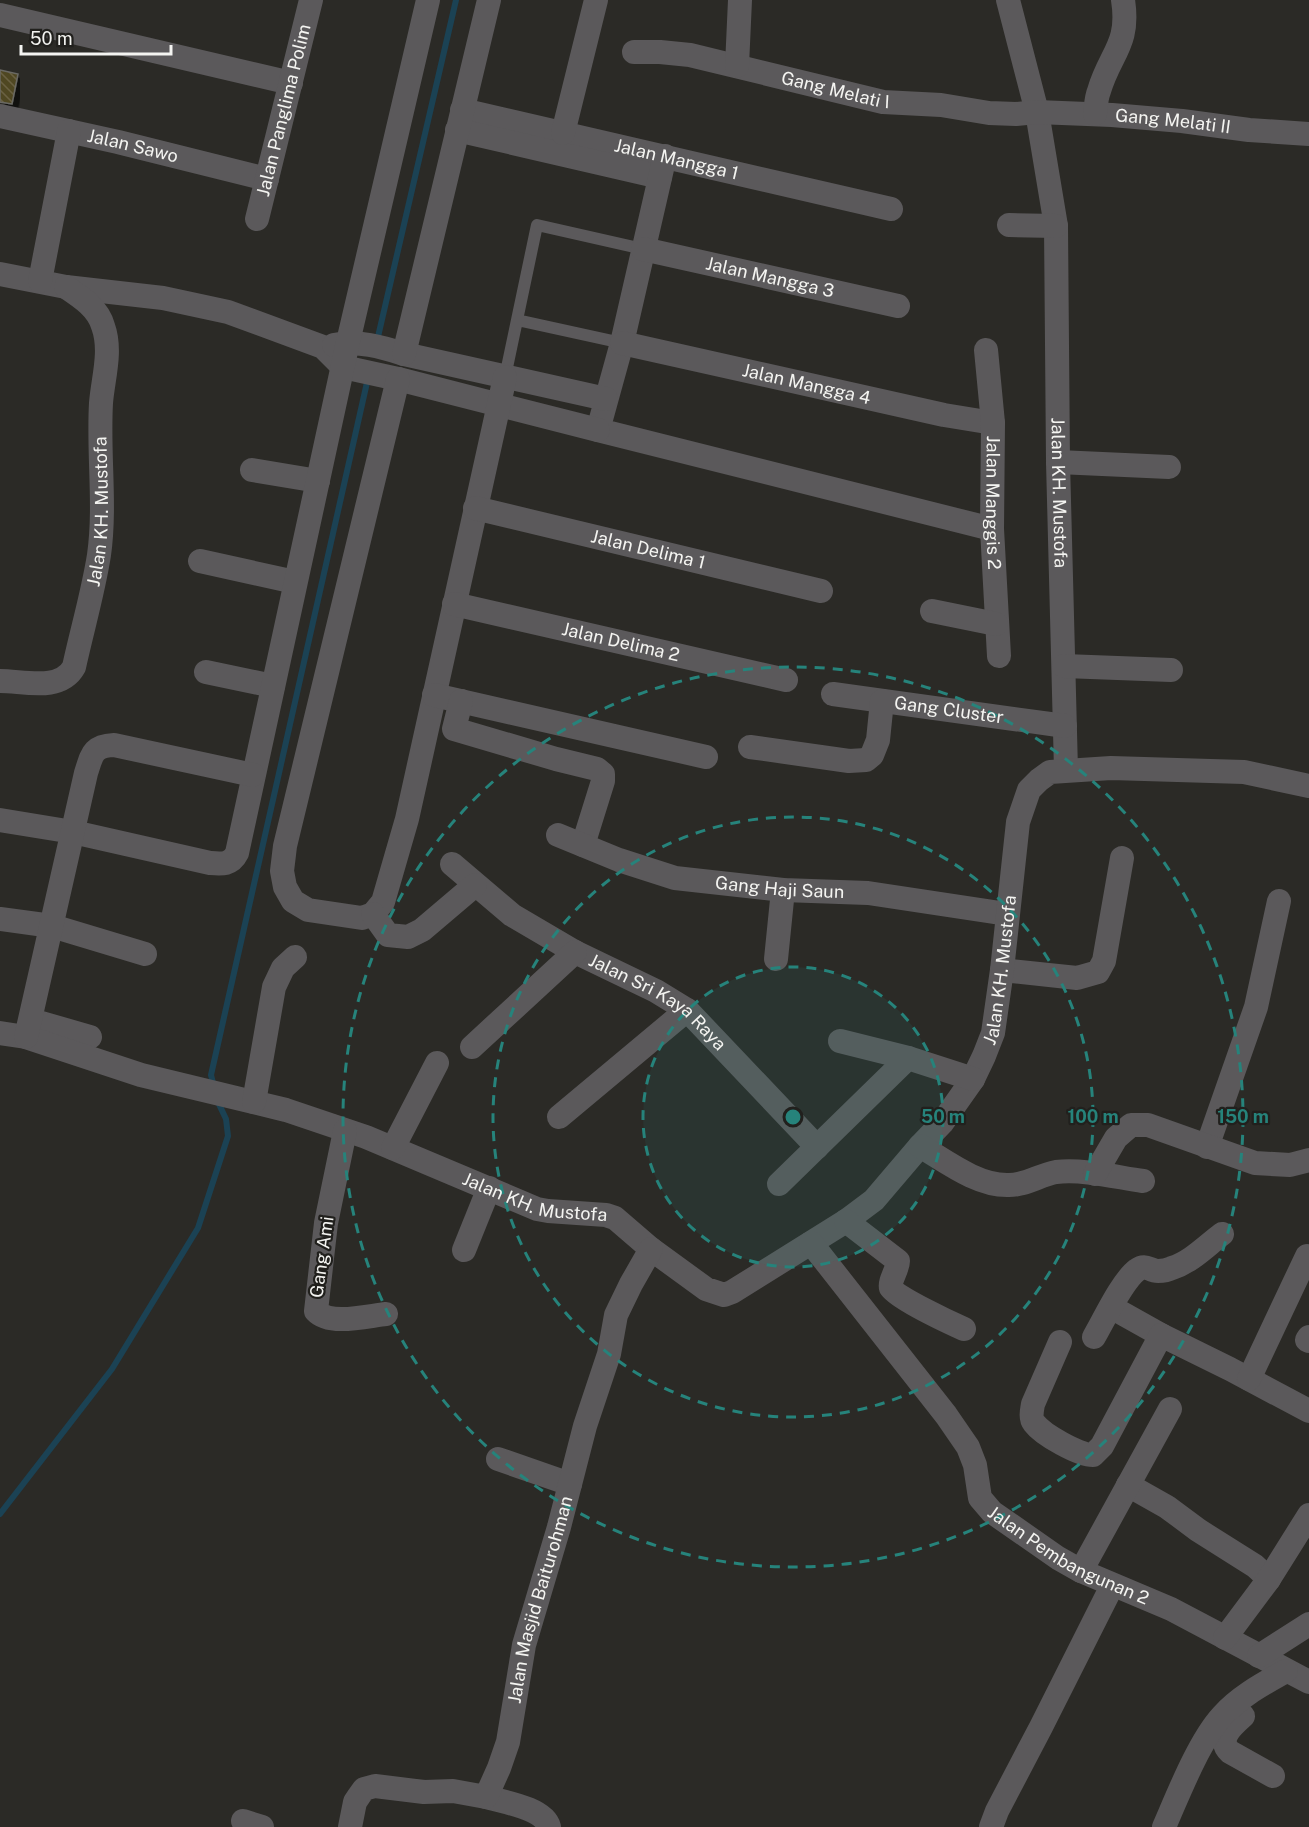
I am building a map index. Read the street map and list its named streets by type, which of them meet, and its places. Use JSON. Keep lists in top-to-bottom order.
{
  "streets": {
    "street": [
      "Gang Melati I",
      "Jalan Panglima Polim",
      "Gang Melati II",
      "Jalan Sawo",
      "Jalan Mangga 1",
      "Jalan Mangga 3",
      "Jalan Mangga 4",
      "Jalan KH. Mustofa",
      "Jalan Manggis 2",
      "Jalan Delima 1",
      "Jalan Delima 2",
      "Gang Cluster",
      "Gang Haji Saun",
      "Jalan Sri Kaya Raya",
      "Gang Ami",
      "Jalan Pembangunan 2",
      "Jalan Masjid Baiturohman"
    ]
  },
  "crossings": [
    ["Gang Melati I", "Gang Melati II"],
    ["Gang Melati I", "Jalan KH. Mustofa"],
    ["Jalan Panglima Polim", "Jalan Sawo"],
    ["Gang Melati II", "Jalan KH. Mustofa"],
    ["Jalan Mangga 4", "Jalan Manggis 2"],
    ["Jalan KH. Mustofa", "Gang Cluster"],
    ["Jalan KH. Mustofa", "Gang Haji Saun"],
    ["Jalan KH. Mustofa", "Gang Ami"],
    ["Jalan KH. Mustofa", "Jalan Pembangunan 2"],
    ["Jalan KH. Mustofa", "Jalan Masjid Baiturohman"]
  ],
  "scale_bar": "50 m",
  "rings": ["50 m", "100 m", "150 m"]
}
